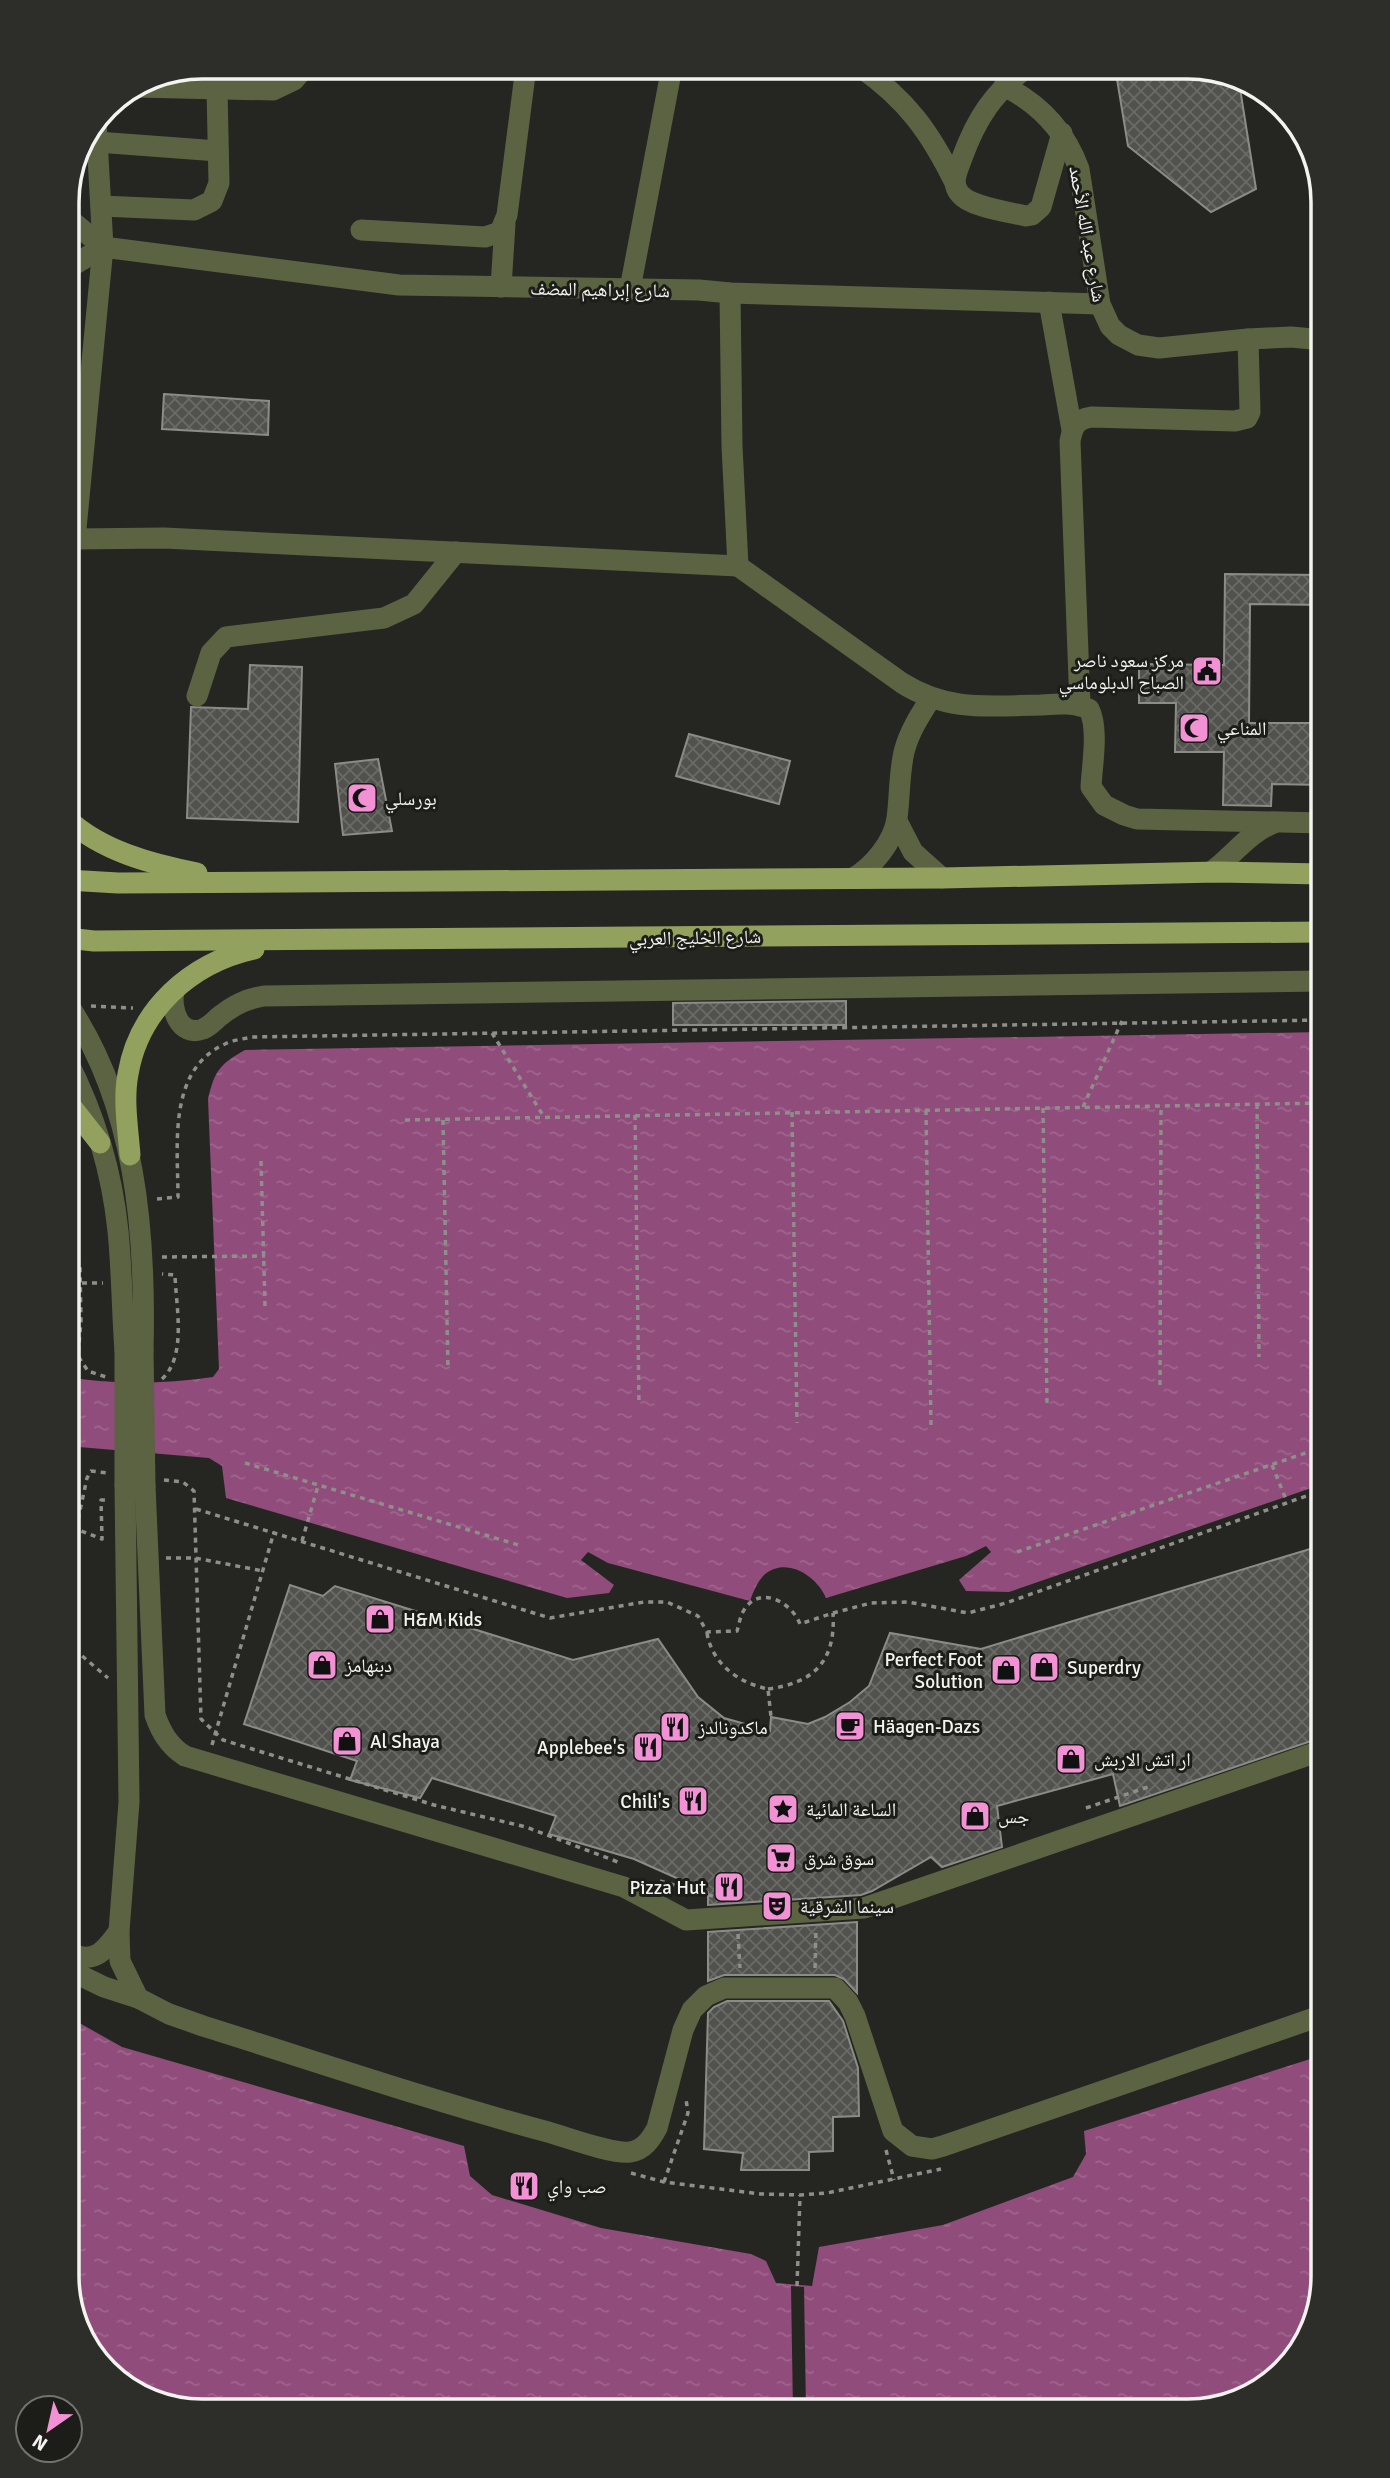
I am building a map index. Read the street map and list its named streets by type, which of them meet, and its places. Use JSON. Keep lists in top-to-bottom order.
{
  "streets": {
    "main road": ["شارع الخليج العربي"],
    "street": ["شارع عبد الله الأحمد", "شارع إبراهيم المضف"]
  },
  "crossings": [
    ["شارع عبد الله الأحمد", "شارع إبراهيم المضف"]
  ],
  "places": {
    "public building": ["مركز سعود ناصر الصباح الدبلوماسي"],
    "mosque": ["المناعي", "بورسلي"],
    "shop": [
      "H&M Kids",
      "دبنهامز",
      "Superdry",
      "Perfect Foot Solution",
      "Al Shaya",
      "ار اتش الاربش",
      "جس"
    ],
    "cafe": ["Häagen-Dazs"],
    "restaurant": [
      "ماكدونالدز",
      "Applebee's",
      "Chili's",
      "Pizza Hut",
      "صب واي"
    ],
    "place": ["الساعة المائية"],
    "supermarket": ["سوق شرق"],
    "theatre": ["سينما الشرقية"]
  },
  "north": "bottom left"
}
